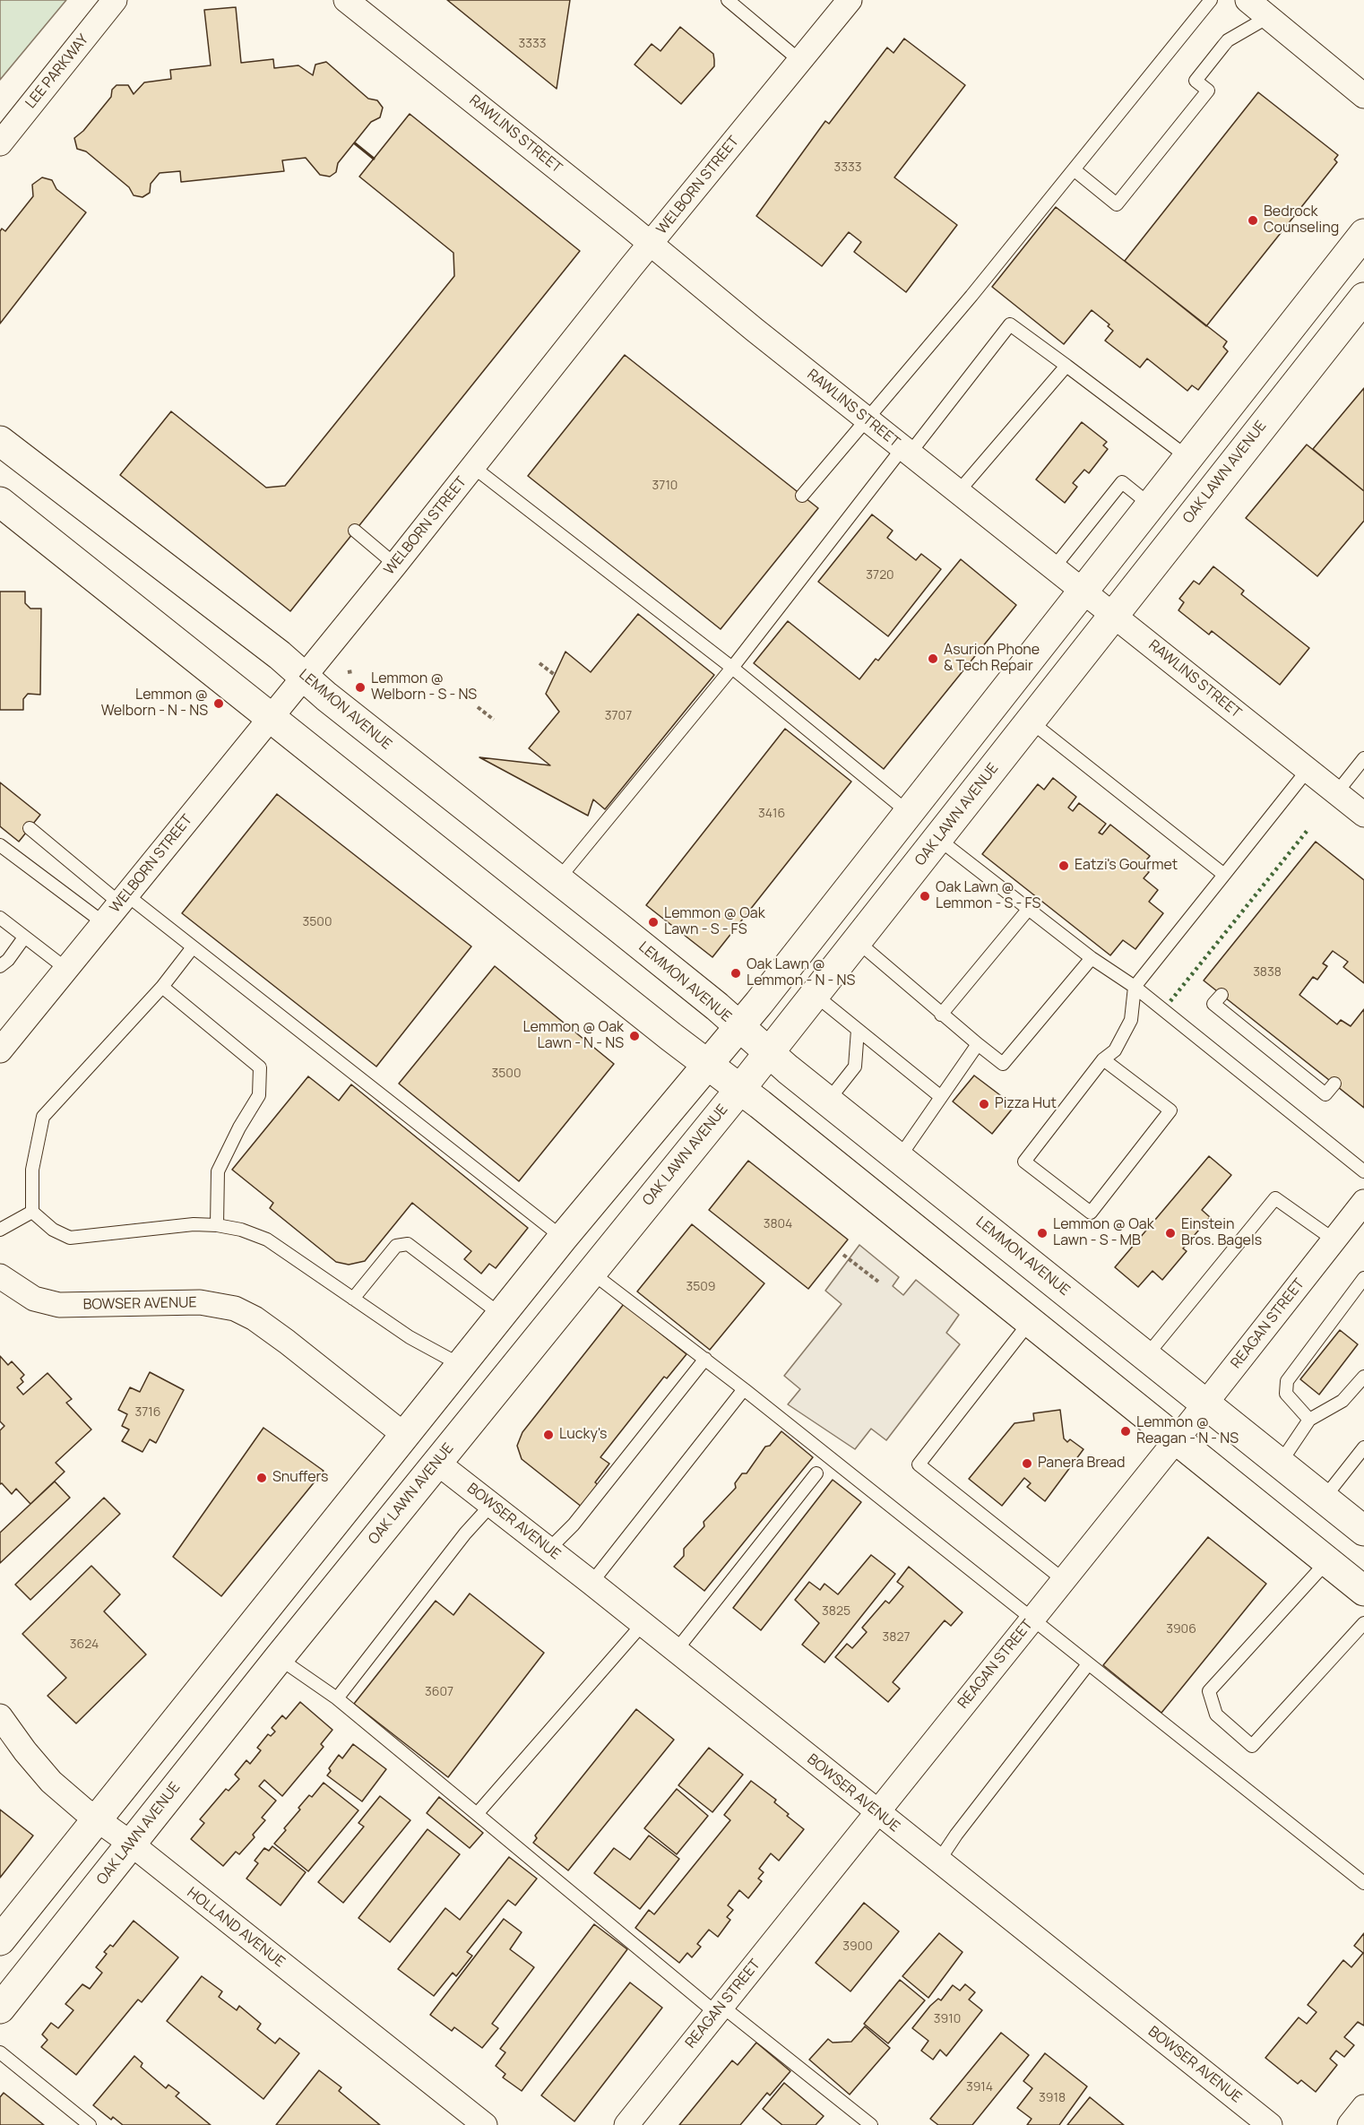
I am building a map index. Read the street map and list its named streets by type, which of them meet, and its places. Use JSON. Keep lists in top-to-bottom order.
{
  "streets": {
    "main road": ["OAK LAWN AVENUE", "LEMMON AVENUE"],
    "street": [
      "LEE PARKWAY",
      "RAWLINS STREET",
      "WELBORN STREET",
      "BOWSER AVENUE",
      "REAGAN STREET",
      "HOLLAND AVENUE"
    ]
  },
  "crossings": [
    ["RAWLINS STREET", "WELBORN STREET"],
    ["RAWLINS STREET", "OAK LAWN AVENUE"],
    ["WELBORN STREET", "LEMMON AVENUE"],
    ["OAK LAWN AVENUE", "LEMMON AVENUE"],
    ["OAK LAWN AVENUE", "BOWSER AVENUE"],
    ["OAK LAWN AVENUE", "HOLLAND AVENUE"],
    ["LEMMON AVENUE", "REAGAN STREET"],
    ["BOWSER AVENUE", "REAGAN STREET"]
  ],
  "places": [
    "Bedrock Counseling",
    "Asurion Phone & Tech Repair",
    "Lemmon @ Welborn - S - NS",
    "Lemmon @ Welborn - N - NS",
    "Eatzi's Gourmet",
    "Oak Lawn @ Lemmon - S - FS",
    "Lemmon @ Oak Lawn - S - FS",
    "Oak Lawn @ Lemmon - N - NS",
    "Lemmon @ Oak Lawn - N - NS",
    "Pizza Hut",
    "Lemmon @ Oak Lawn - S - MB",
    "Einstein Bros. Bagels",
    "Lemmon @ Reagan - N - NS",
    "Lucky's",
    "Panera Bread",
    "Snuffers"
  ],
  "house_numbers": [
    "3333",
    "3333",
    "3710",
    "3720",
    "3707",
    "3416",
    "3500",
    "3838",
    "3500",
    "3804",
    "3509",
    "3716",
    "3825",
    "3906",
    "3827",
    "3624",
    "3607",
    "3900",
    "3910",
    "3914",
    "3918"
  ]
}
